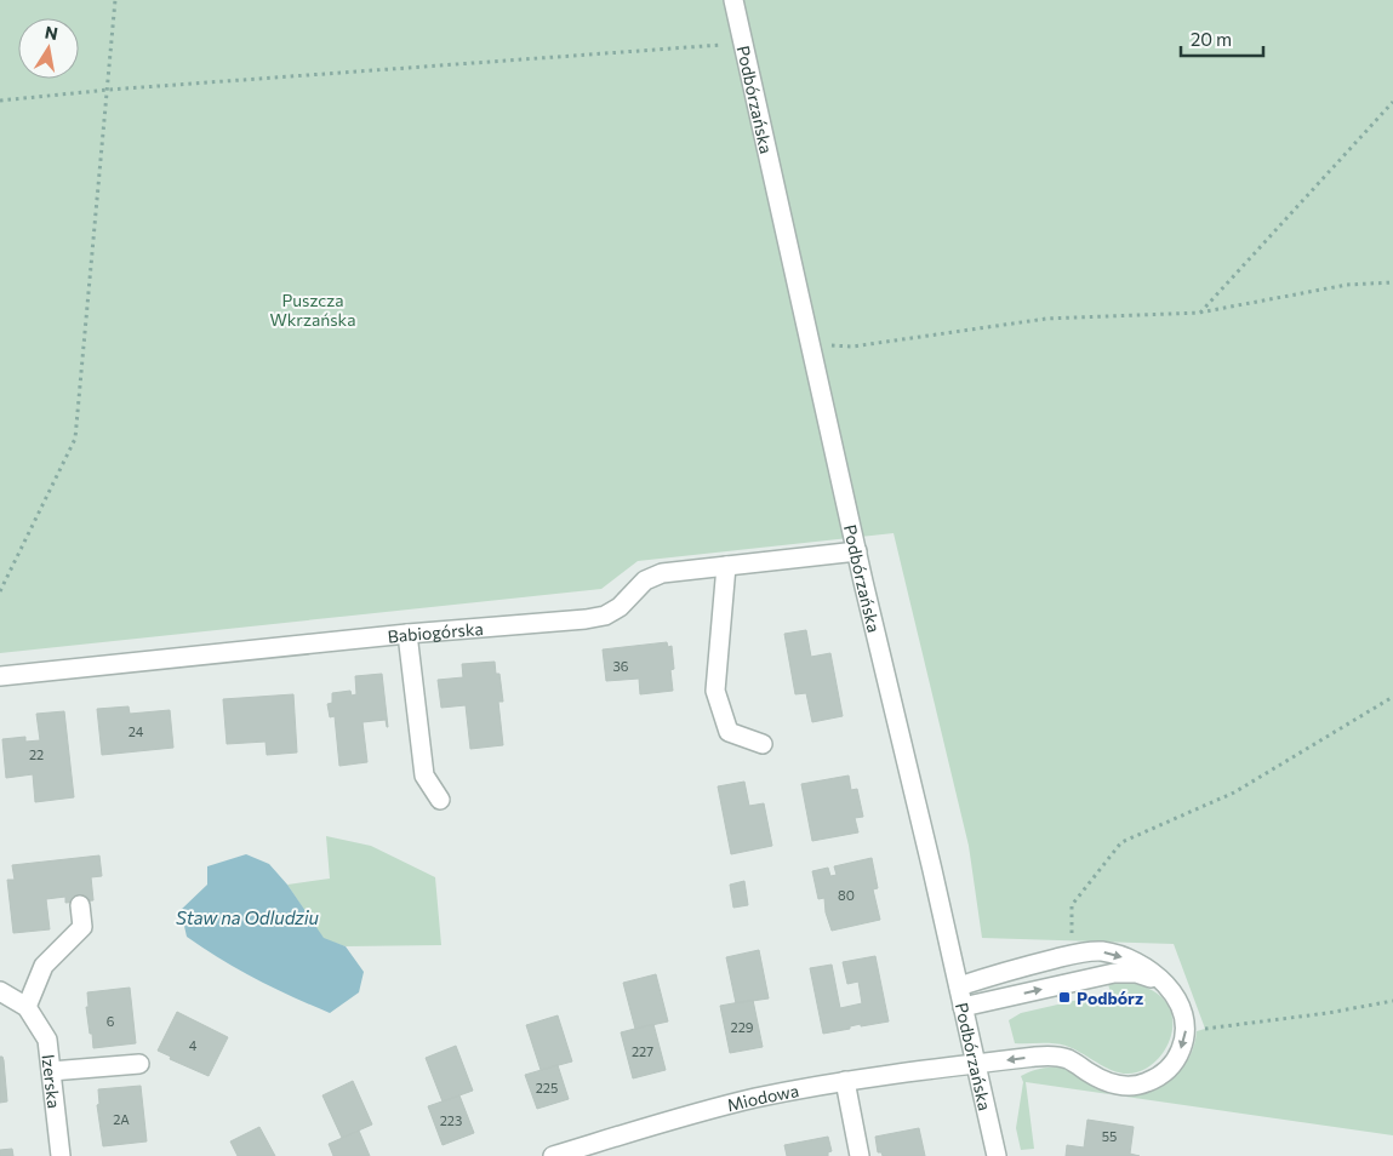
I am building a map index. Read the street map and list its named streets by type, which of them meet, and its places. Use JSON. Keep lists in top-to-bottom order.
{
  "streets": {
    "street": [
      "Podbórzańska",
      "Babiogórska",
      "Izerska",
      "Miodowa"
    ]
  },
  "crossings": [
    ["Podbórzańska", "Babiogórska"],
    ["Podbórzańska", "Miodowa"]
  ],
  "water": ["Staw na Odludziu"],
  "parks": ["Puszcza Wkrzańska"],
  "places": {
    "transit": ["Podbórz"]
  },
  "house_numbers": [
    "36",
    "24",
    "22",
    "80",
    "6",
    "229",
    "4",
    "227",
    "225",
    "2A",
    "223",
    "55"
  ],
  "scale_bar": "20 m",
  "north": "top"
}
